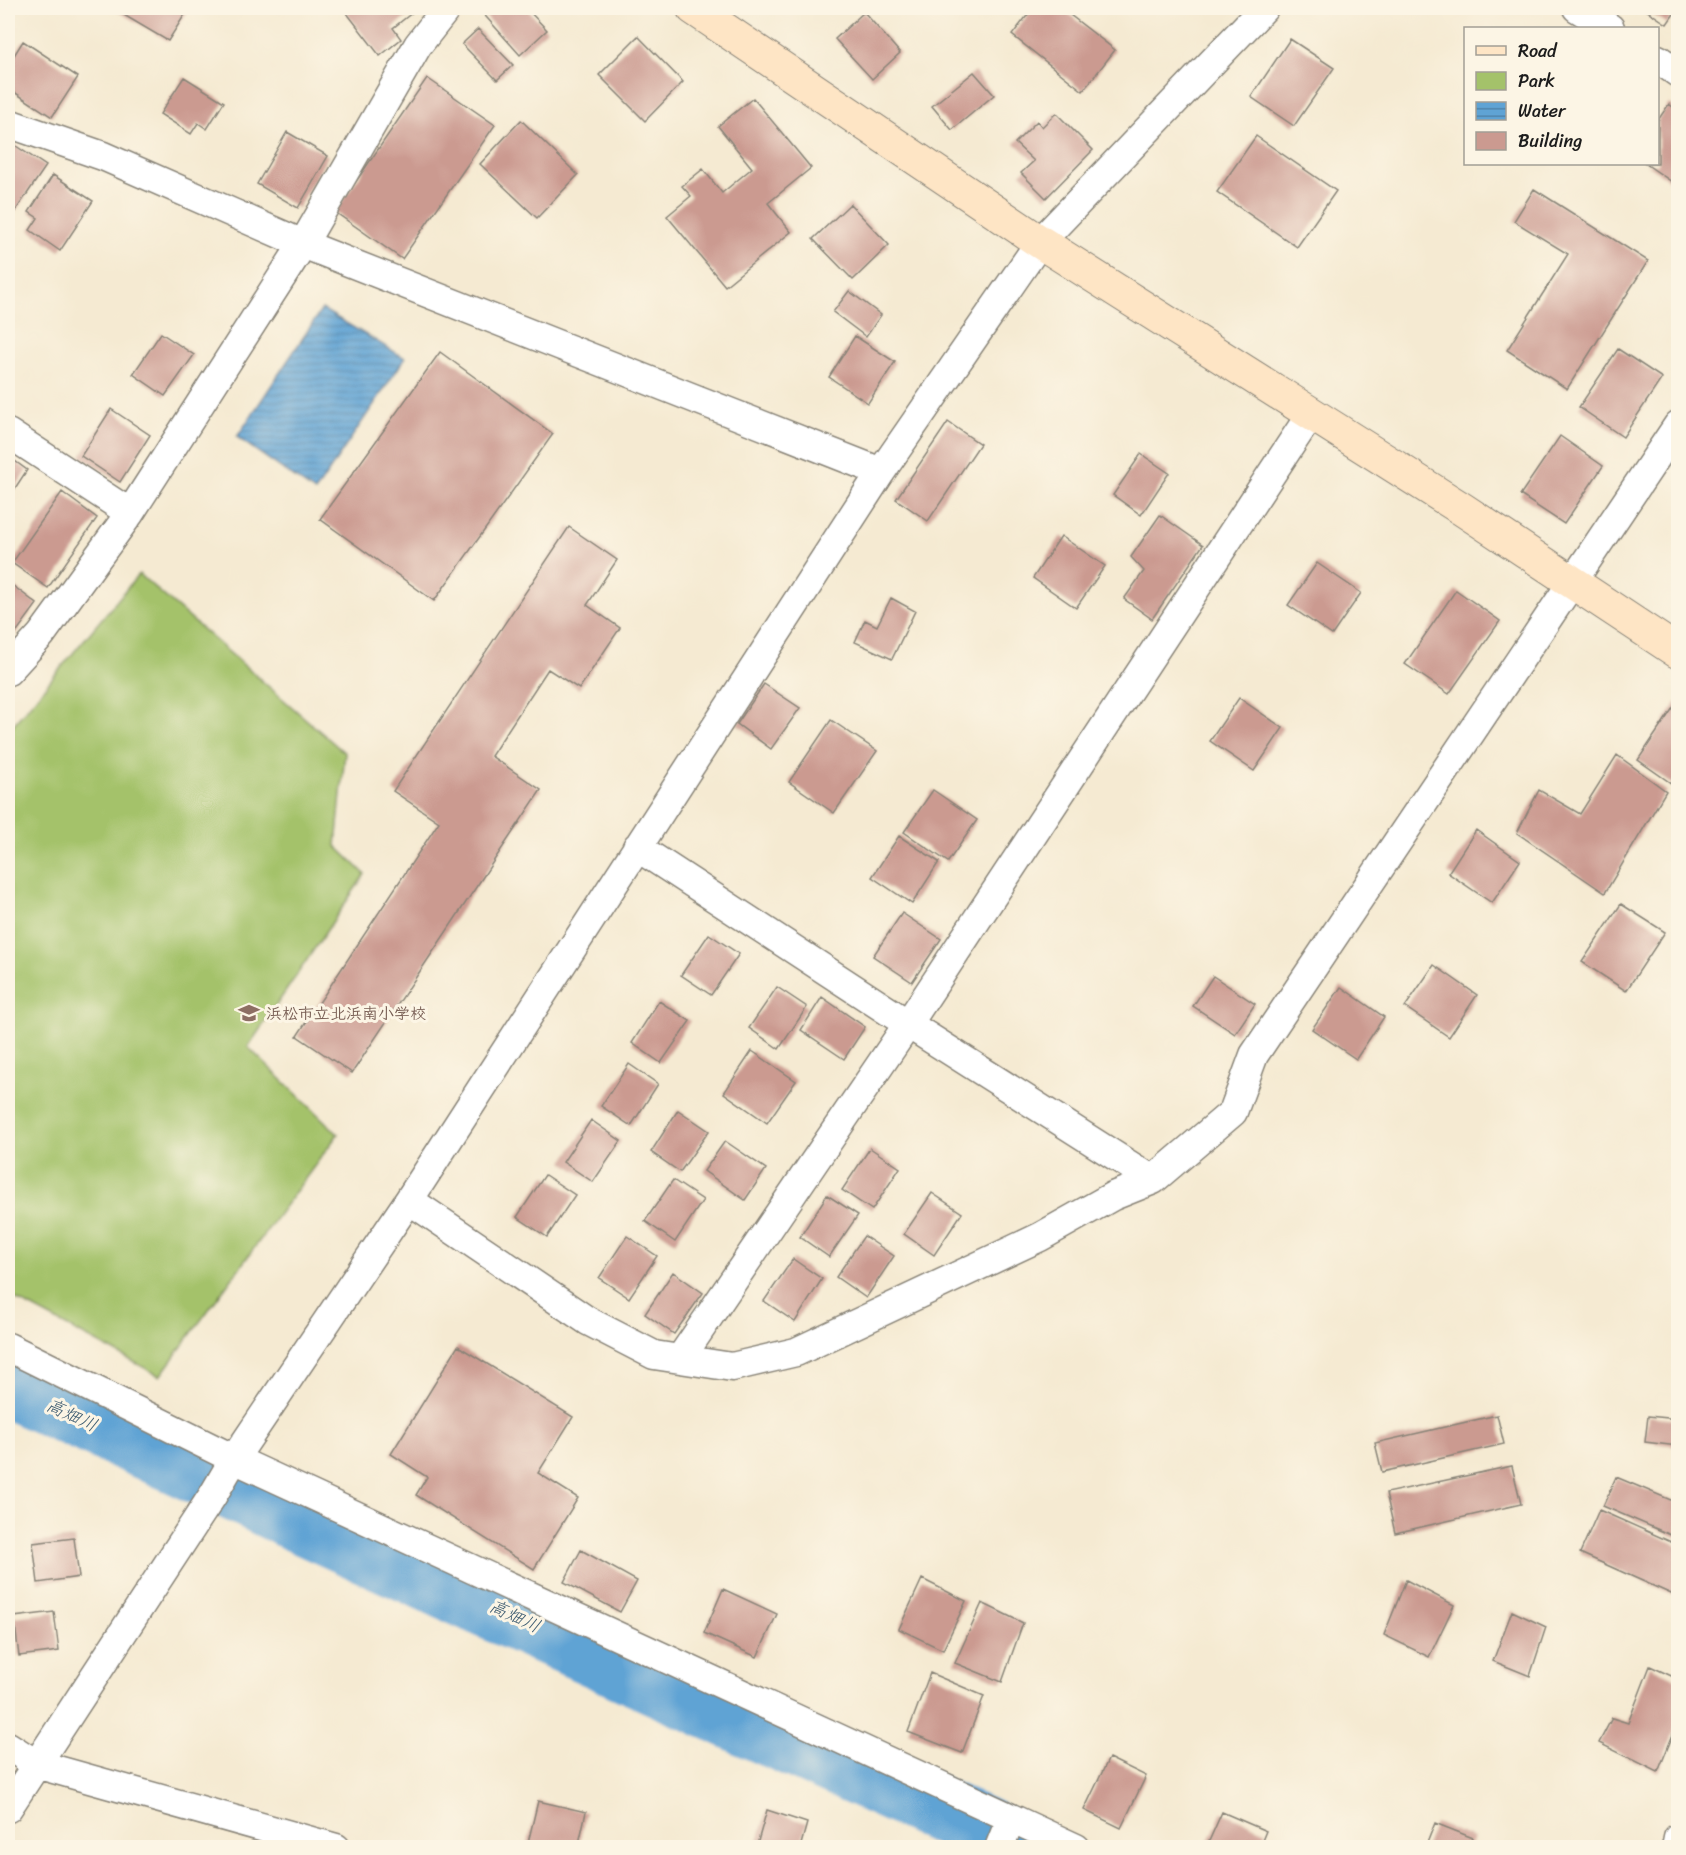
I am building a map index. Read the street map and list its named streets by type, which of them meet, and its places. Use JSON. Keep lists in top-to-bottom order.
{
  "water": ["高畑川"],
  "places": {
    "school or university": ["浜松市立北浜南小学校"]
  },
  "legend": [
    "Road",
    "Park",
    "Water",
    "Building"
  ]
}
